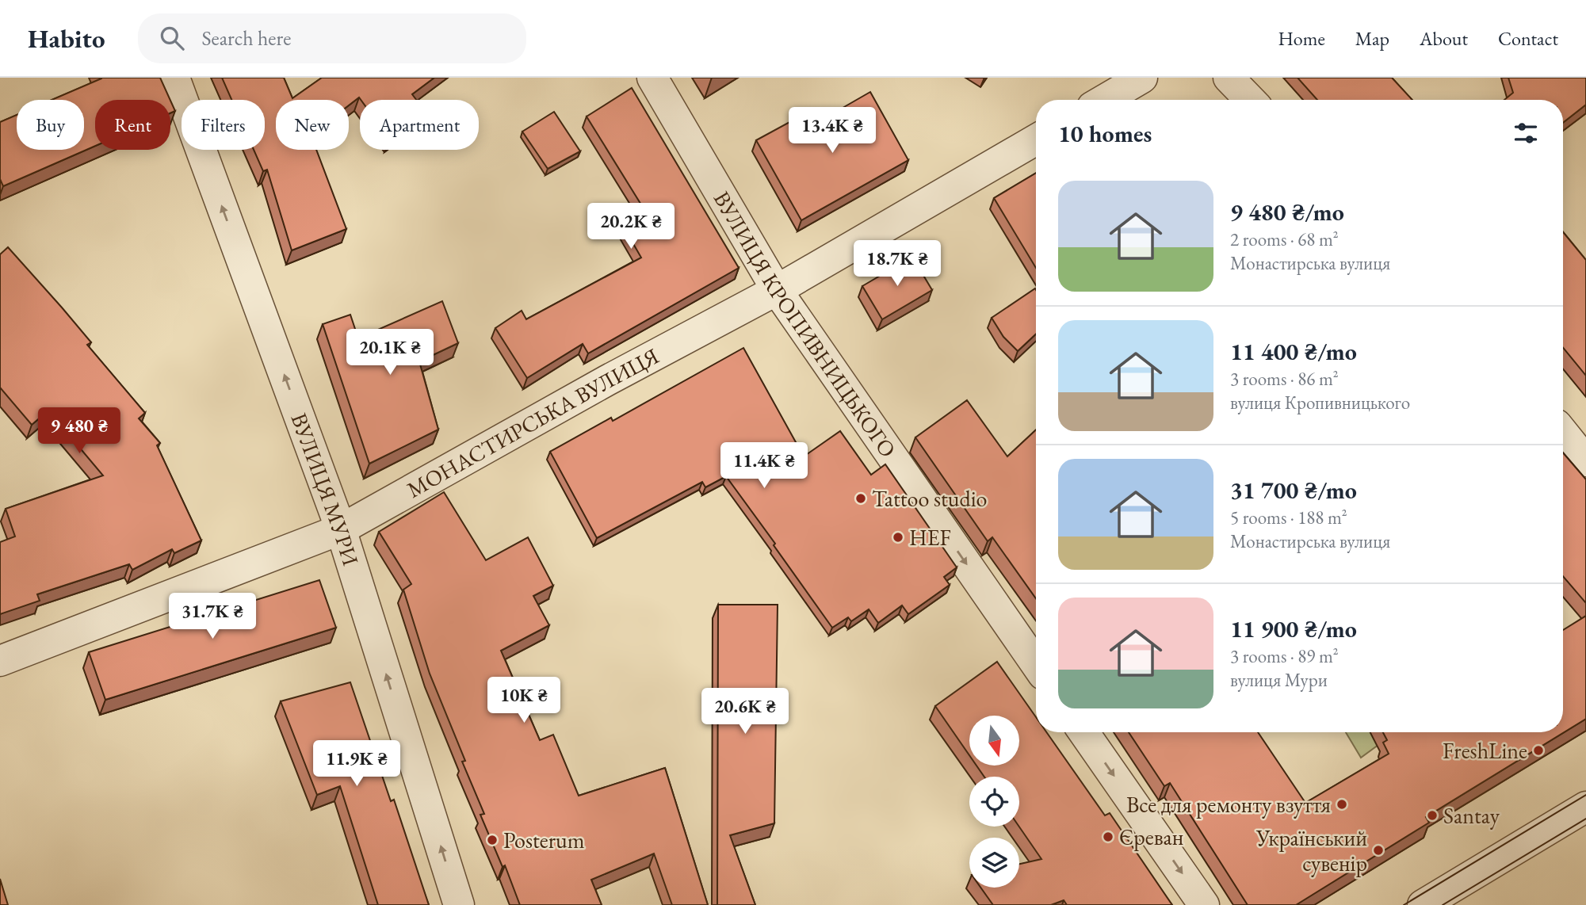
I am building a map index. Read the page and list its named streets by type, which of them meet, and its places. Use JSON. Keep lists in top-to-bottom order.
{
  "streets": {
    "street": ["ВУЛИЦЯ КРОПИВНИЦЬКОГО", "МОНАСТИРСЬКА ВУЛИЦЯ", "ВУЛИЦЯ МУРИ"]
  },
  "crossings": [
    ["ВУЛИЦЯ КРОПИВНИЦЬКОГО", "МОНАСТИРСЬКА ВУЛИЦЯ"],
    ["МОНАСТИРСЬКА ВУЛИЦЯ", "ВУЛИЦЯ МУРИ"]
  ],
  "one_way": ["ВУЛИЦЯ КРОПИВНИЦЬКОГО", "ВУЛИЦЯ МУРИ"],
  "places": [
    "Tattoo studio",
    "HEF",
    "FreshLine",
    "Все для ремонту взуття",
    "Santay",
    "Єреван",
    "Posterum",
    "Український сувенір"
  ],
  "north": "bottom",
  "page": {
    "header": "Habito",
    "search": "Search here",
    "nav": [
      "Home",
      "Map",
      "About",
      "Contact"
    ],
    "chip": [
      "Buy",
      "Rent",
      "Filters",
      "New",
      "Apartment"
    ],
    "heading": "10 homes",
    "price": [
      "13.4K ₴",
      "20.2K ₴",
      "18.7K ₴",
      "20.1K ₴",
      "9 480 ₴",
      "11.4K ₴",
      "31.7K ₴",
      "10K ₴",
      "20.6K ₴",
      "11.9K ₴"
    ],
    "list": [
      {
        "name": "9 480 ₴/mo",
        "note": "2 rooms · 68 m² · Монастирська вулиця"
      },
      {
        "name": "11 400 ₴/mo",
        "note": "3 rooms · 86 m² · вулиця Кропивницького"
      },
      {
        "name": "31 700 ₴/mo",
        "note": "5 rooms · 188 m² · Монастирська вулиця"
      },
      {
        "name": "11 900 ₴/mo",
        "note": "3 rooms · 89 m² · вулиця Мури"
      }
    ]
  }
}
